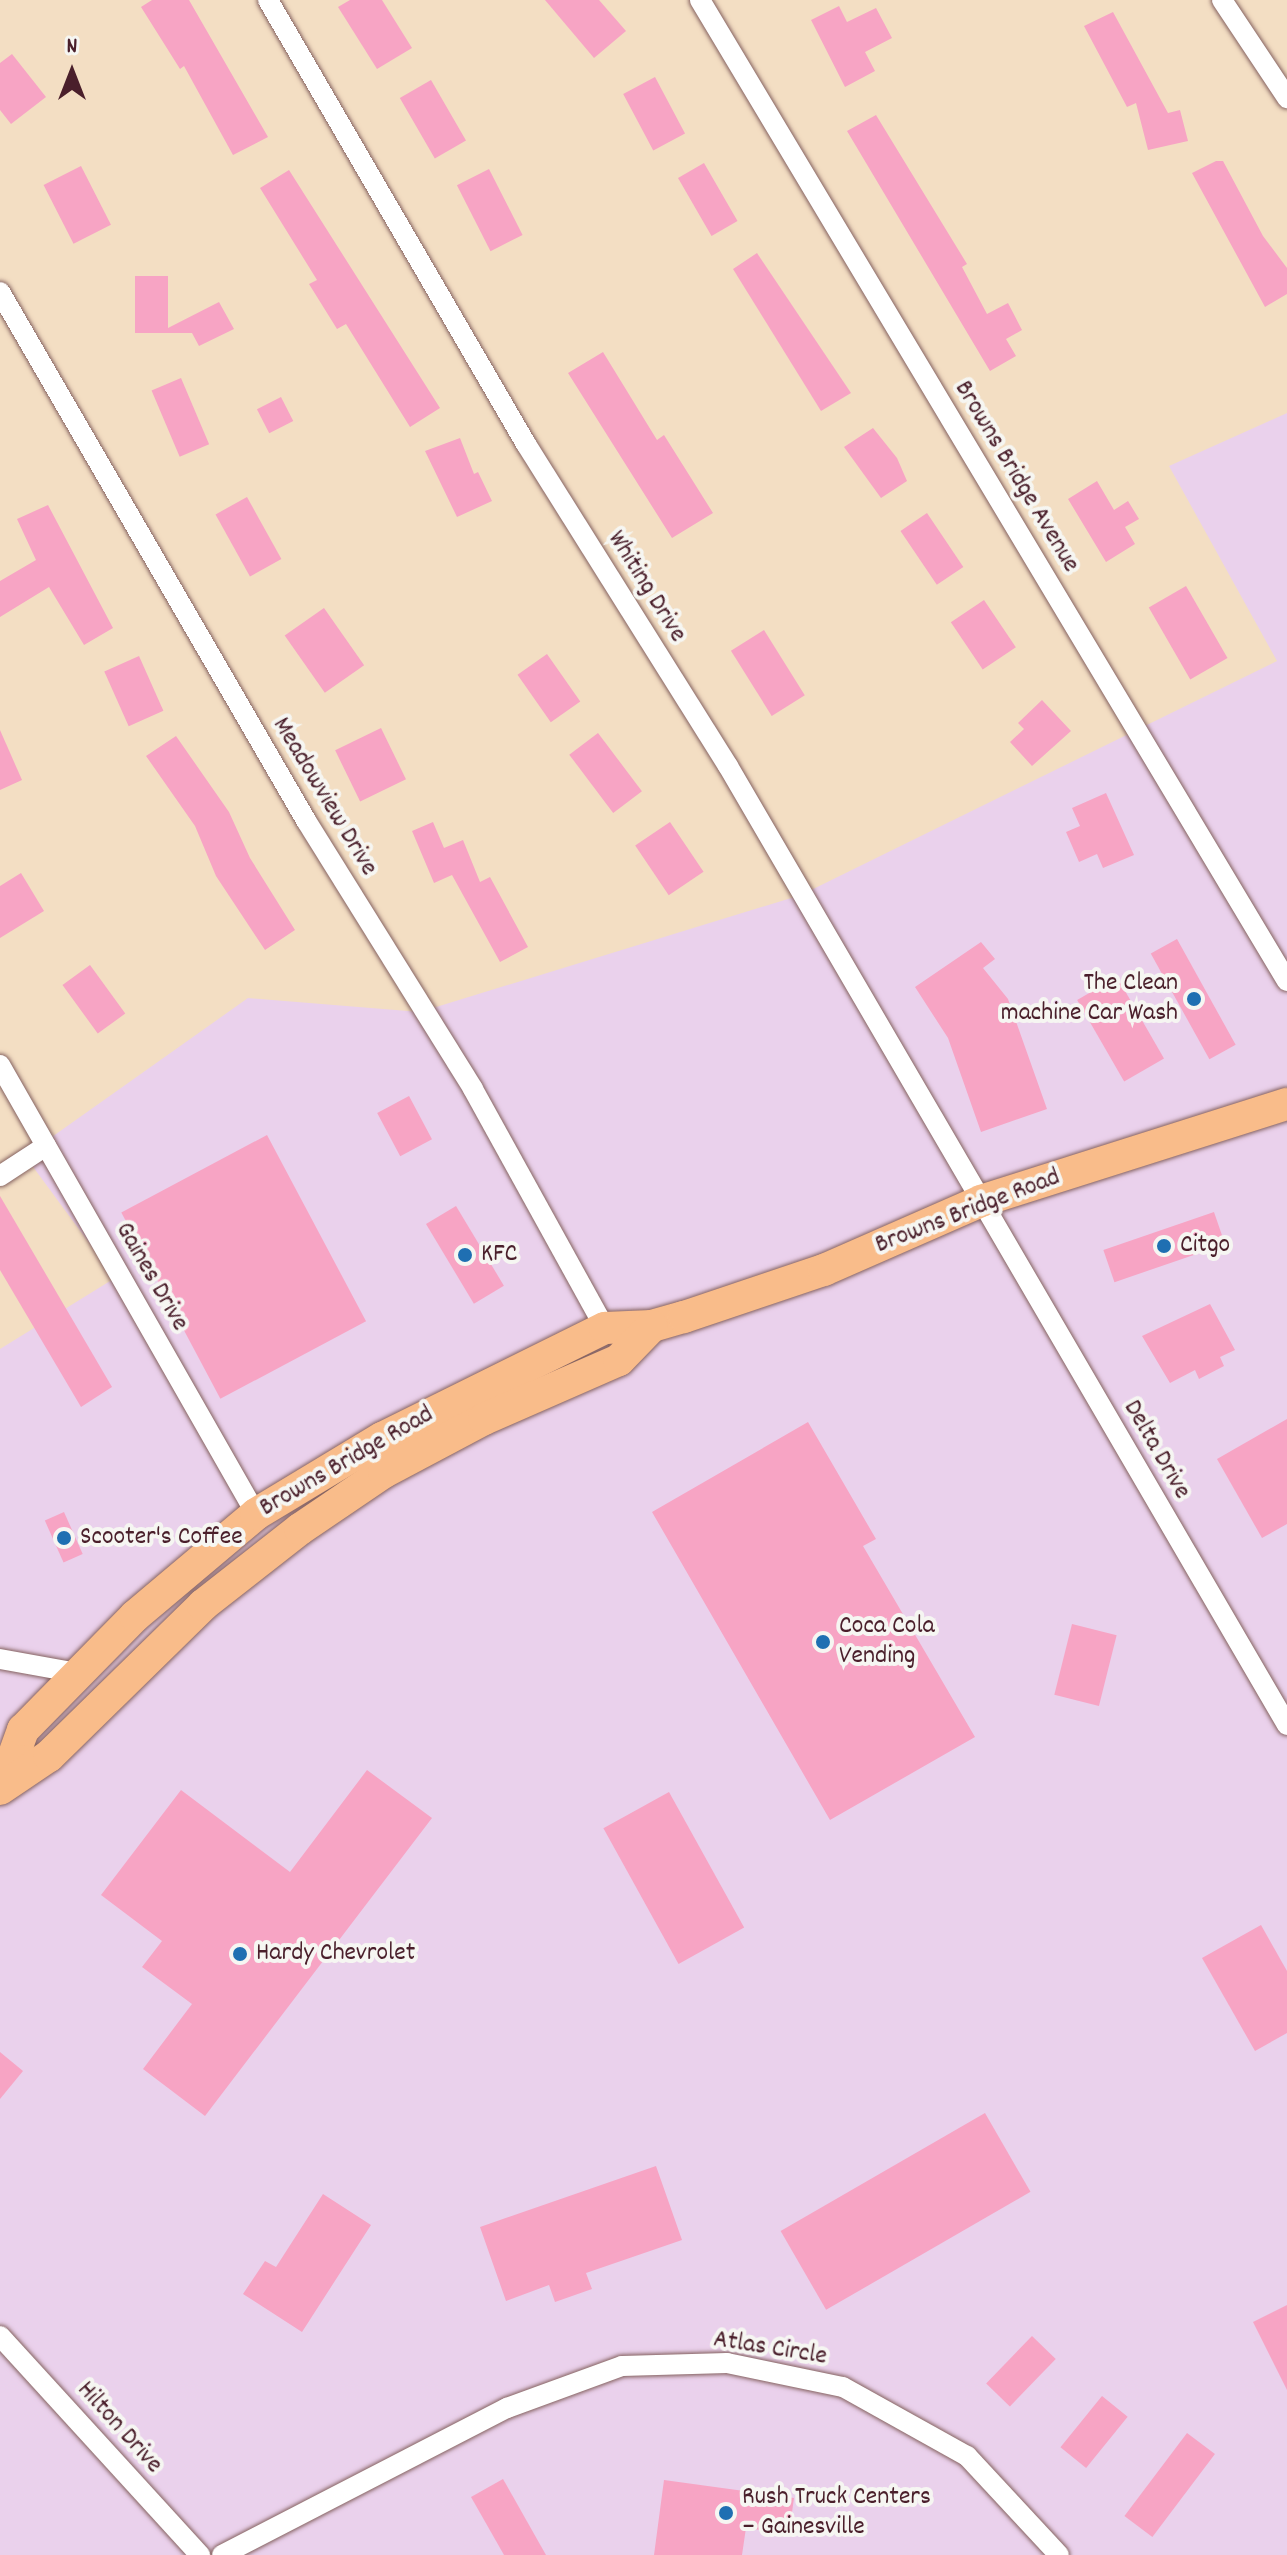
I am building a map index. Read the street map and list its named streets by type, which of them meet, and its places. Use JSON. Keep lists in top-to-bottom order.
{
  "streets": {
    "main road": ["Browns Bridge Road"],
    "street": [
      "Browns Bridge Avenue",
      "Whiting Drive",
      "Meadowview Drive",
      "Gaines Drive",
      "Delta Drive",
      "Atlas Circle",
      "Hilton Drive"
    ]
  },
  "crossings": [
    ["Whiting Drive", "Browns Bridge Road"],
    ["Whiting Drive", "Delta Drive"],
    ["Meadowview Drive", "Browns Bridge Road"],
    ["Browns Bridge Road", "Gaines Drive"],
    ["Browns Bridge Road", "Delta Drive"]
  ],
  "places": [
    "The Clean machine Car Wash",
    "Citgo",
    "KFC",
    "Scooter's Coffee",
    "Coca Cola Vending",
    "Hardy Chevrolet",
    "Rush Truck Centers – Gainesville"
  ],
  "north": "top"
}
